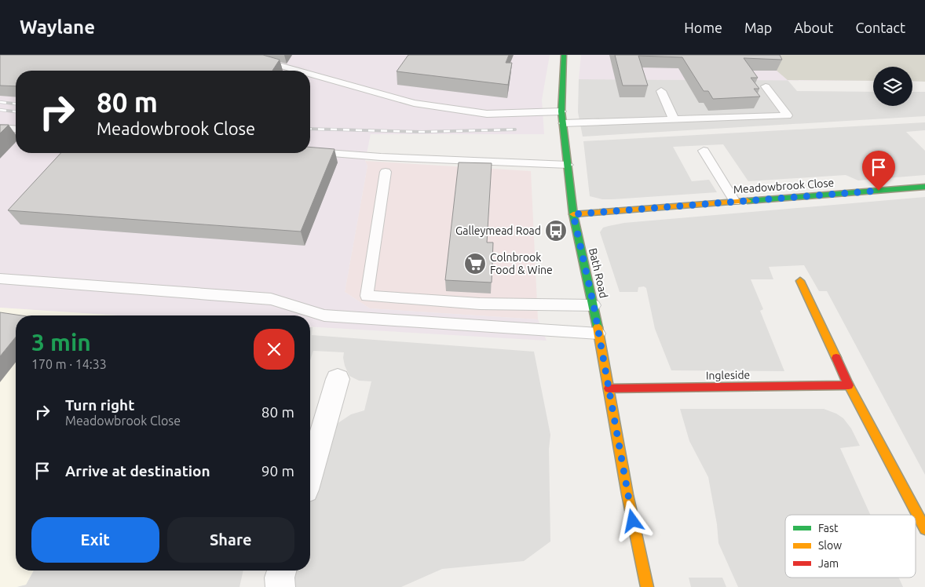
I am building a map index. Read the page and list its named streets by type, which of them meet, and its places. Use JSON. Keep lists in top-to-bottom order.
{
  "streets": {
    "street": ["Meadowbrook Close", "Bath Road", "Ingleside"]
  },
  "crossings": [
    ["Meadowbrook Close", "Bath Road"],
    ["Bath Road", "Ingleside"]
  ],
  "places": {
    "bus stop": ["Galleymead Road"],
    "supermarket": ["Colnbrook Food & Wine"]
  },
  "legend": ["Fast", "Slow", "Jam"],
  "page": {
    "header": "Waylane",
    "nav": [
      "Home",
      "Map",
      "About",
      "Contact"
    ],
    "turn": ["80 m", "Meadowbrook Close"],
    "heading": ["3 min", "170 m · 14:33"],
    "list": [
      {
        "name": "Turn right",
        "note": "Meadowbrook Close",
        "value": "80 m"
      },
      {
        "name": "Arrive at destination",
        "value": "90 m"
      }
    ],
    "buttons": ["Exit", "Share"]
  }
}
